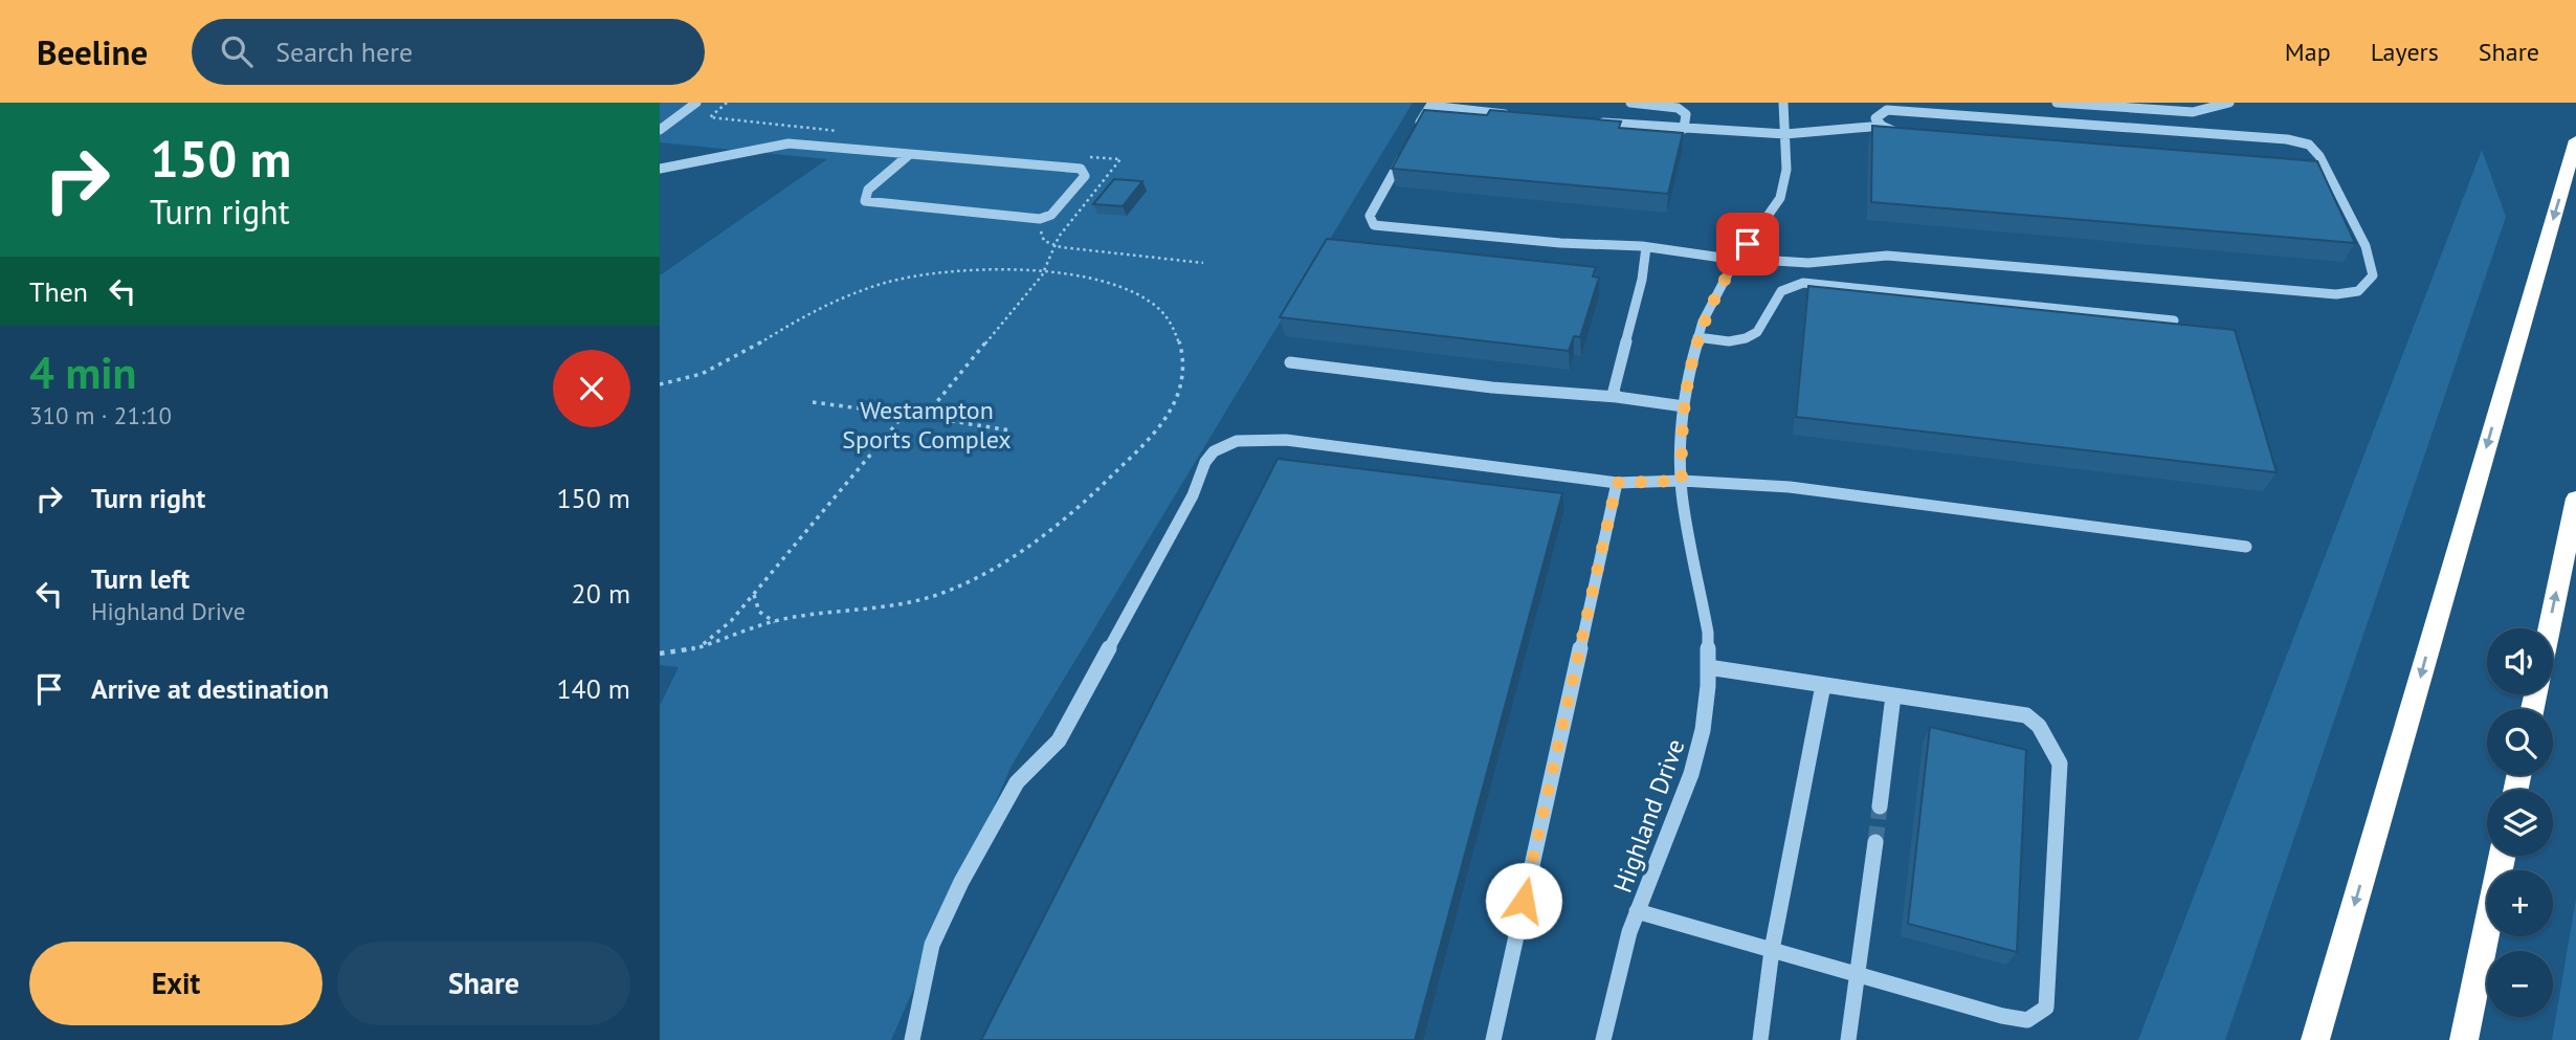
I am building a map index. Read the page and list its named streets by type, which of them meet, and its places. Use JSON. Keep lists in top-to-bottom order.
{
  "streets": {
    "street": ["Highland Drive"]
  },
  "parks": ["Westampton Sports Complex"],
  "page": {
    "header": "Beeline",
    "search": "Search here",
    "nav": ["Map", "Layers", "Share"],
    "turn": ["150 m", "Turn right"],
    "then": "Then",
    "heading": ["4 min", "310 m · 21:10"],
    "list": [
      {
        "name": "Turn right",
        "value": "150 m"
      },
      {
        "name": "Turn left",
        "note": "Highland Drive",
        "value": "20 m"
      },
      {
        "name": "Arrive at destination",
        "value": "140 m"
      }
    ],
    "map_buttons": ["+", "−"],
    "buttons": ["Exit", "Share"]
  }
}
